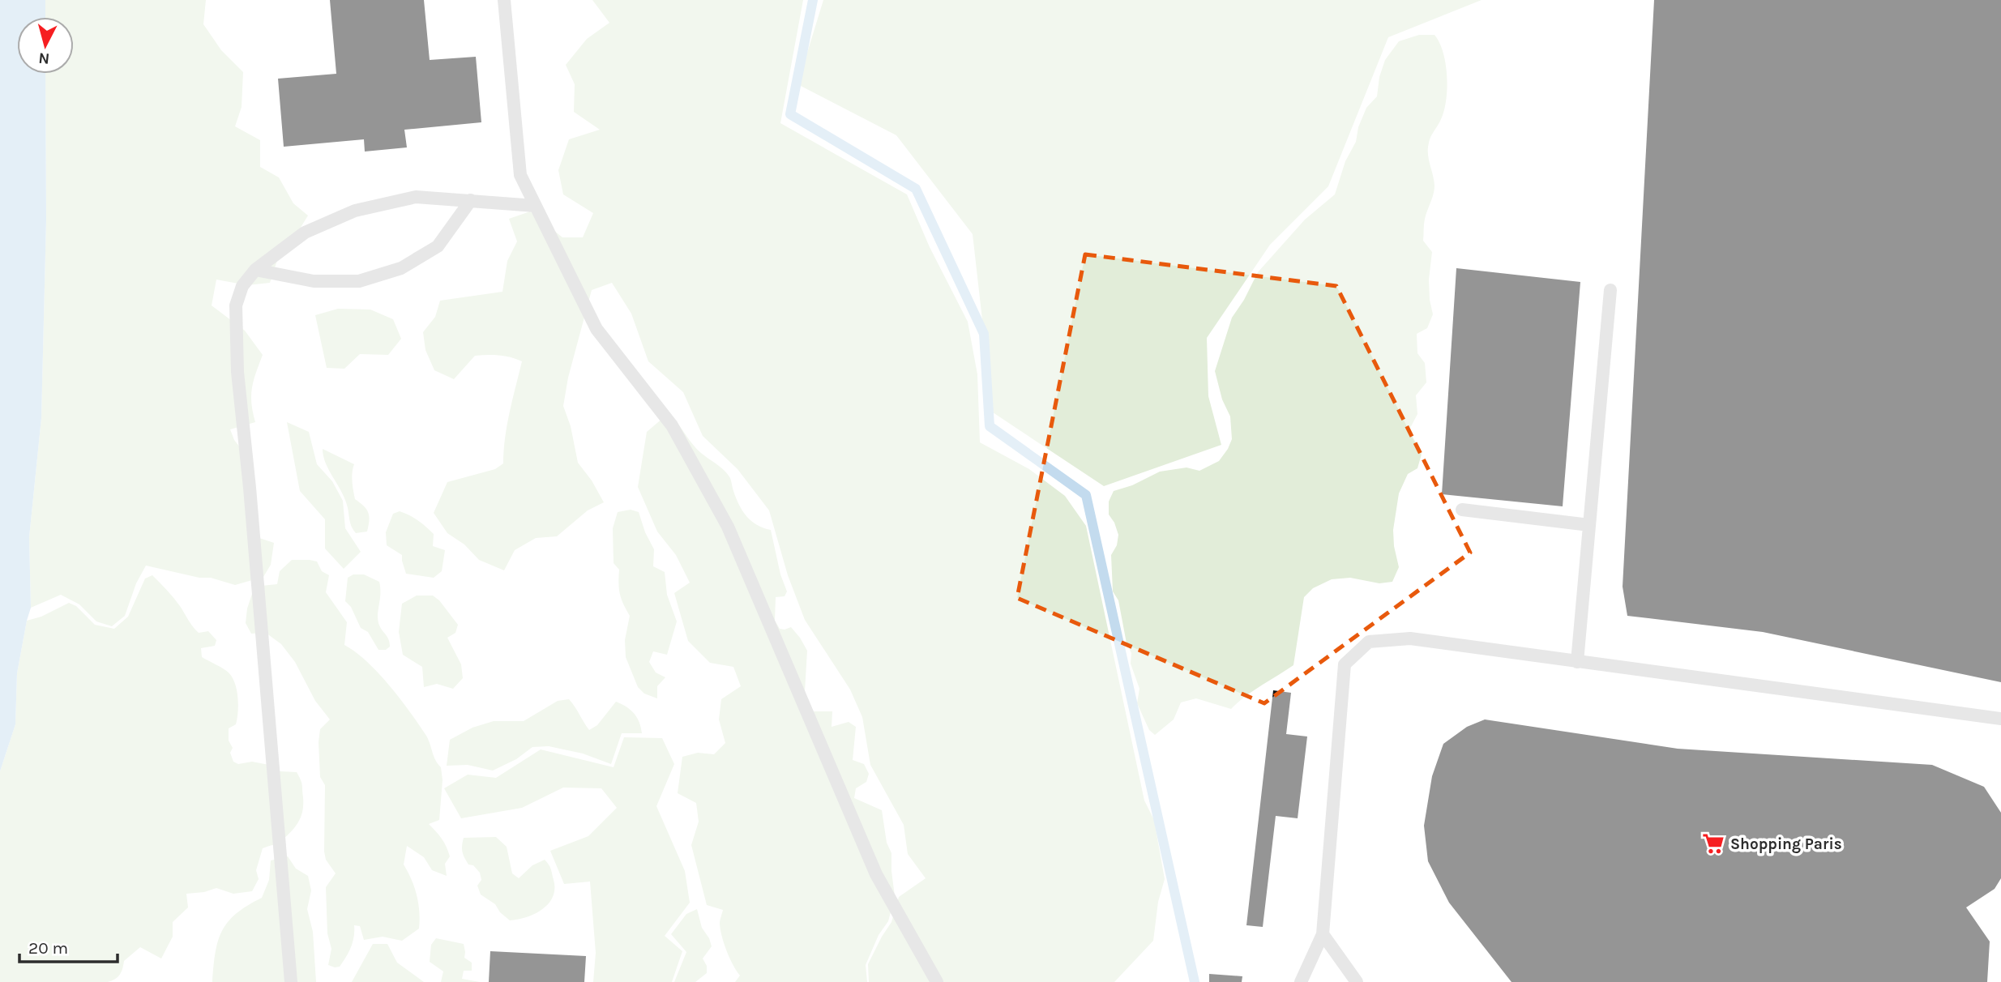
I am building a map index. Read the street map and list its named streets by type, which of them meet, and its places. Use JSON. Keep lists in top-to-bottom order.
{
  "places": {
    "supermarket": ["Shopping Paris"]
  },
  "scale_bar": "20 m",
  "north": "bottom"
}
